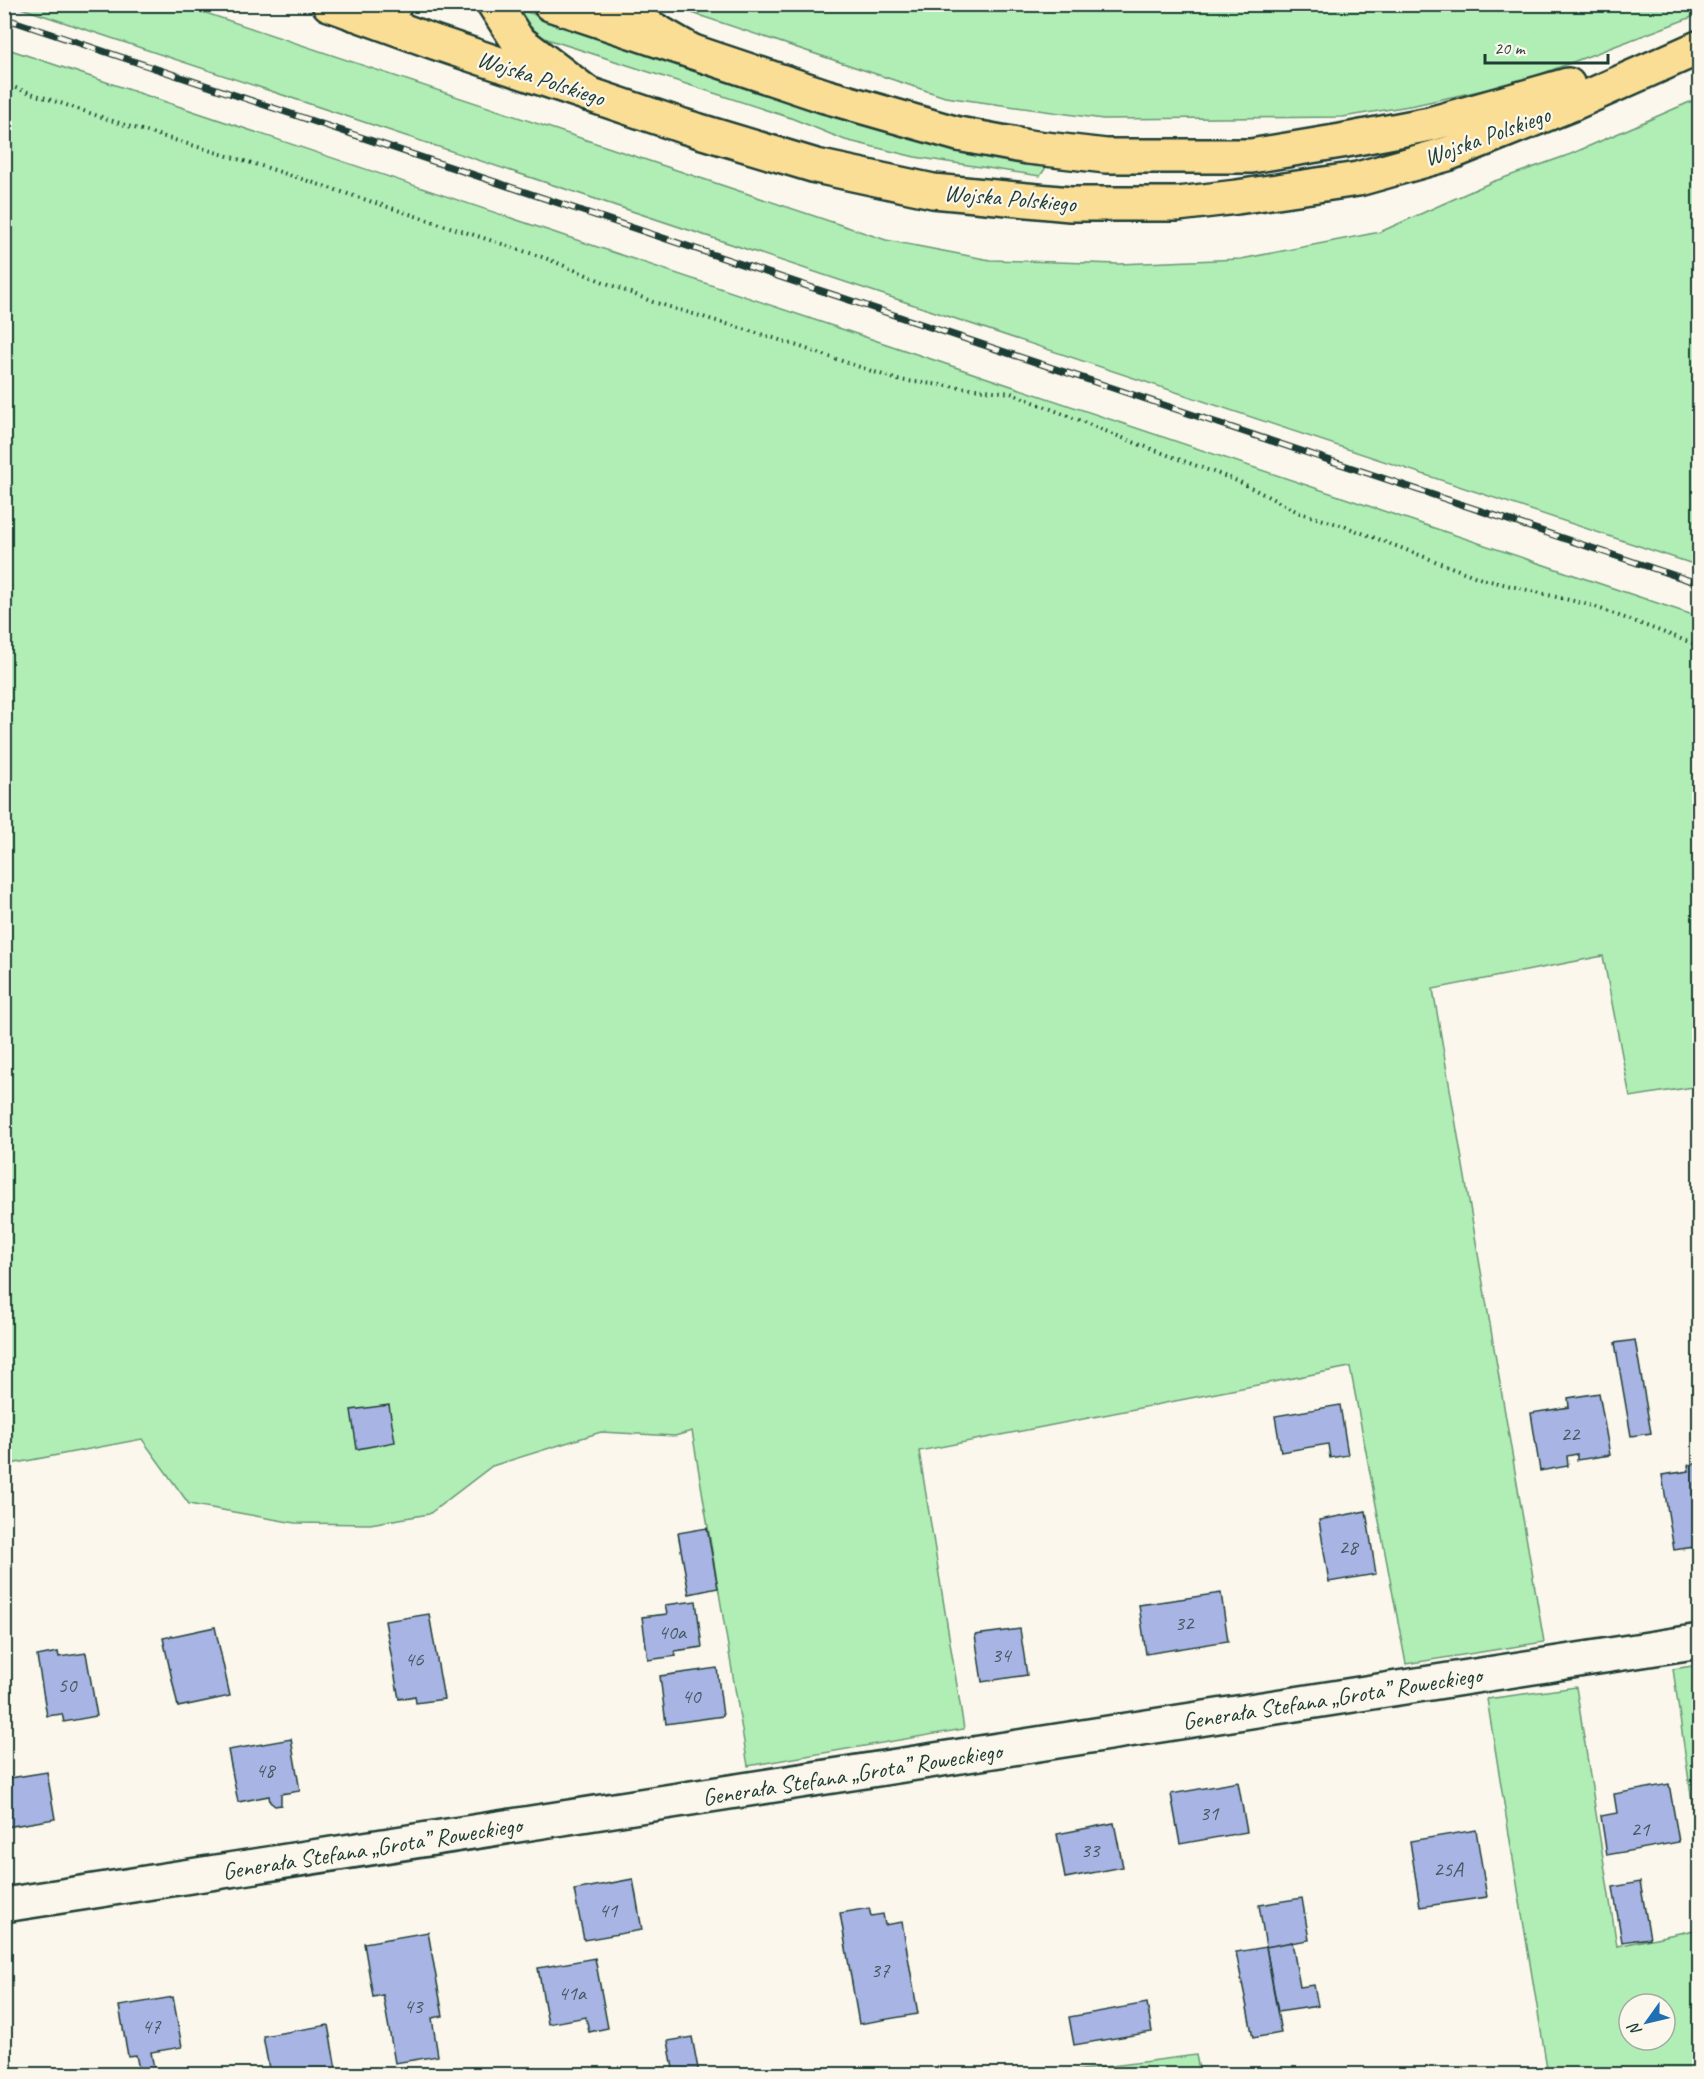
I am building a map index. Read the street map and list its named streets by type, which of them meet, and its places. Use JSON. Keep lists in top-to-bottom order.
{
  "streets": {
    "main road": ["Wojska Polskiego"],
    "street": ["Generała Stefana „Grota” Roweckiego"]
  },
  "house_numbers": [
    "22",
    "28",
    "32",
    "40a",
    "34",
    "46",
    "50",
    "40",
    "48",
    "31",
    "21",
    "33",
    "25A",
    "41",
    "37",
    "41a",
    "43",
    "47"
  ],
  "scale_bar": "20 m",
  "north": "bottom left"
}
